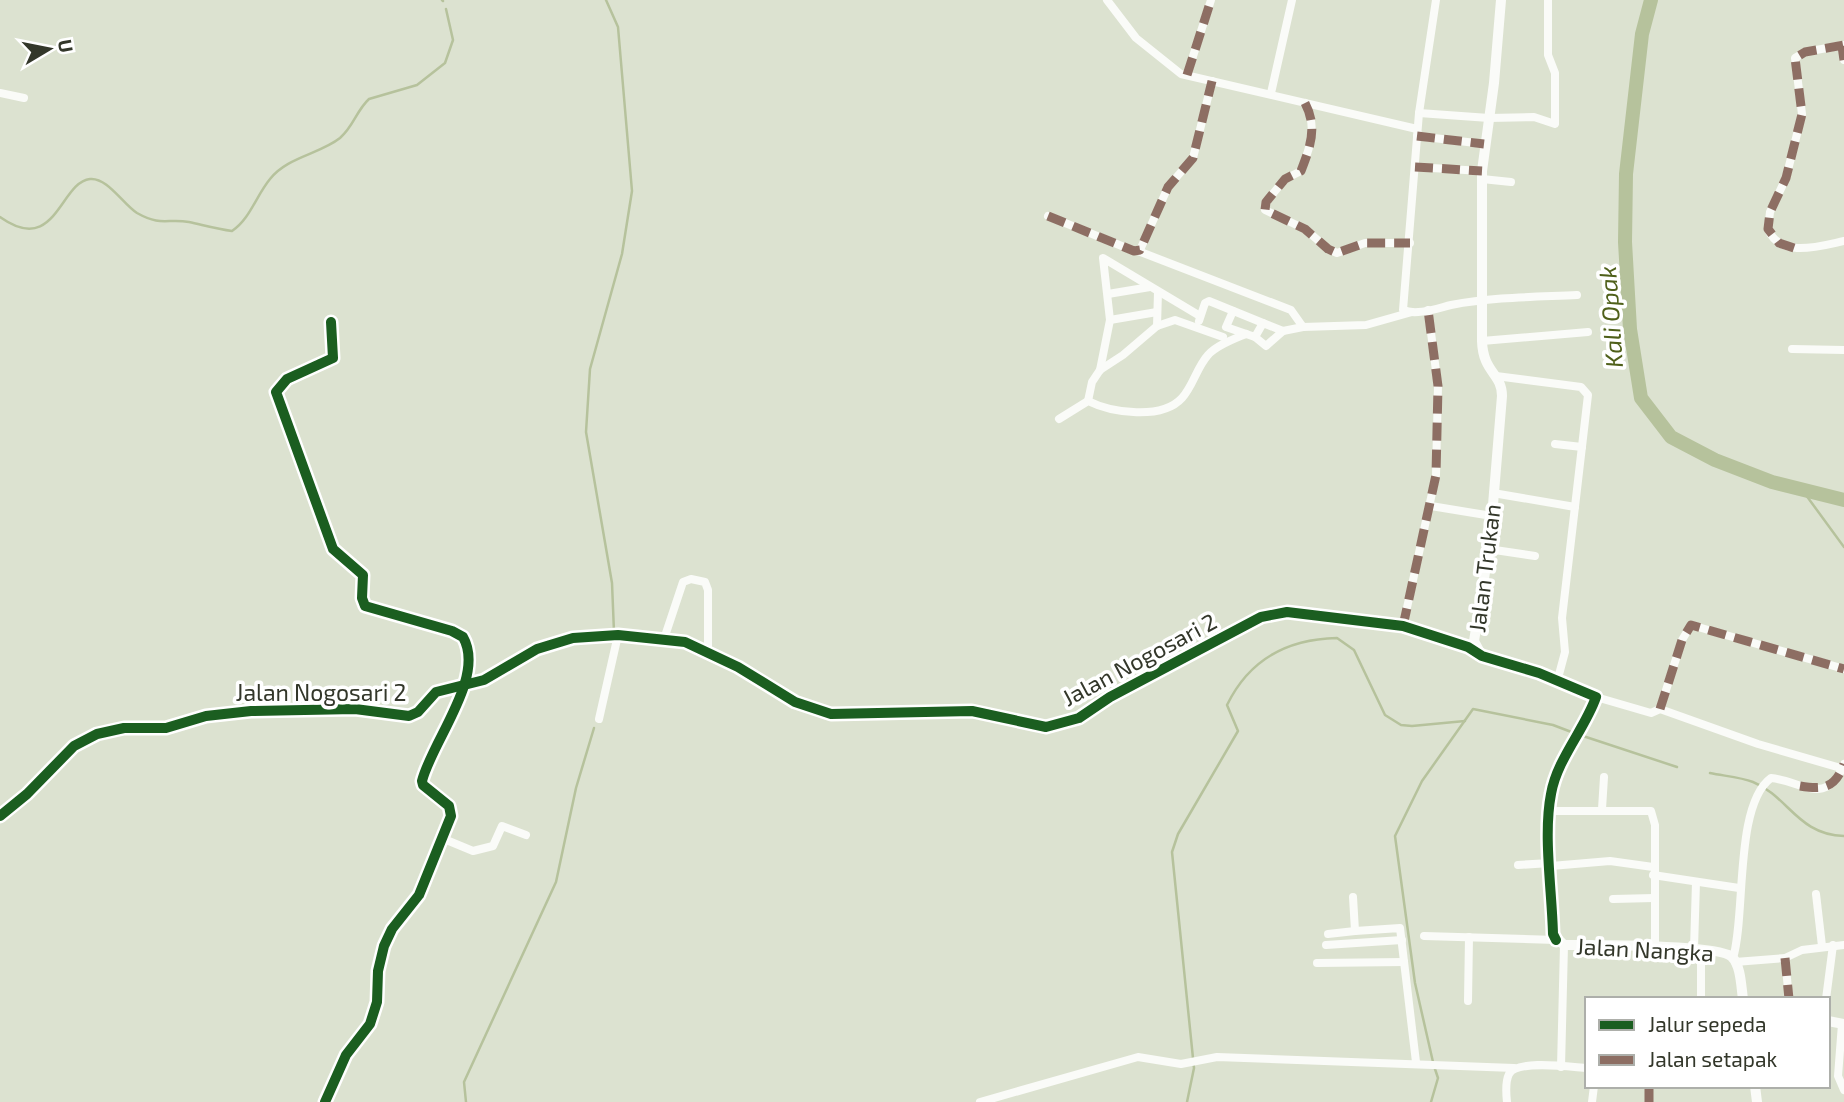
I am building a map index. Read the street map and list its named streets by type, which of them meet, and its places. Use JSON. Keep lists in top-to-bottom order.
{
  "streets": {
    "street": ["Jalan Trukan", "Jalan Nogosari 2", "Jalan Nangka"]
  },
  "crossings": [
    ["Jalan Trukan", "Jalan Nogosari 2"]
  ],
  "water": ["Kali Opak"],
  "legend": ["Jalur sepeda", "Jalan setapak"],
  "north": "right"
}
